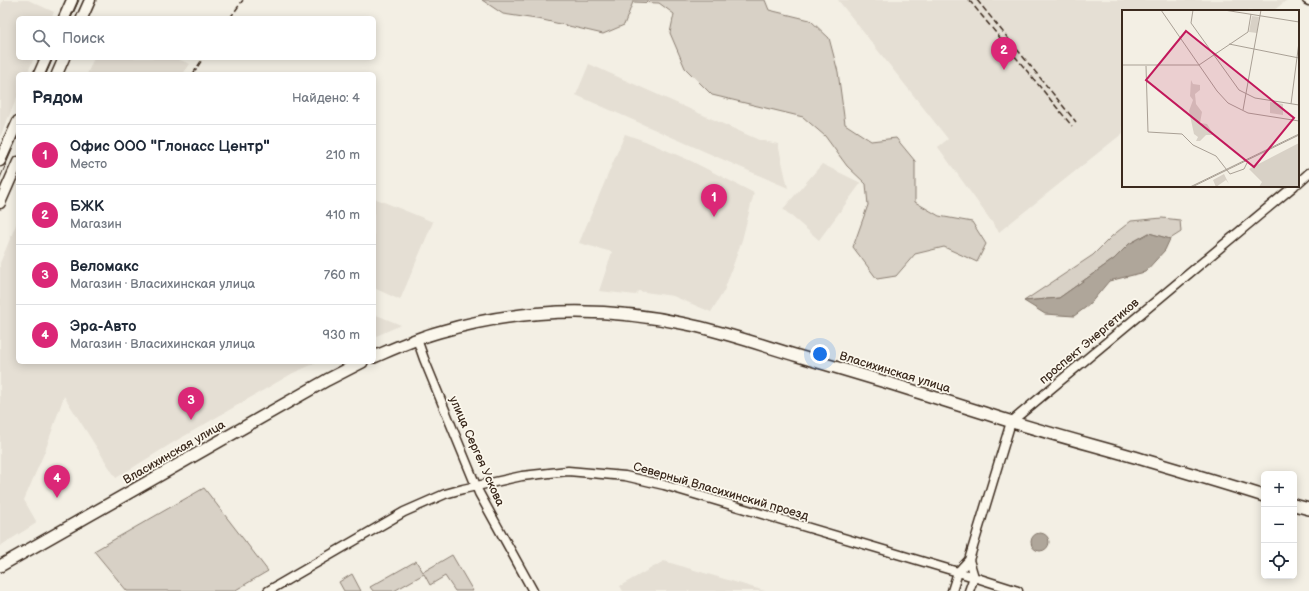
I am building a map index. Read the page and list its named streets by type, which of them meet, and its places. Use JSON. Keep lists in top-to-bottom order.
{
  "streets": {
    "highway": ["Власихинская улица"],
    "street": ["проспект Энергетиков", "улица Сергея Ускова", "Северный Власихинский проезд"]
  },
  "crossings": [
    ["проспект Энергетиков", "Власихинская улица"],
    ["Власихинская улица", "улица Сергея Ускова"],
    ["улица Сергея Ускова", "Северный Власихинский проезд"]
  ],
  "page": {
    "search": "Поиск",
    "pins": [
      "2",
      "1",
      "3",
      "4"
    ],
    "heading": ["Рядом", "Найдено: 4"],
    "list": [
      {
        "mark": "1",
        "name": "Офис ООО \"Глонасс Центр\"",
        "note": "Место",
        "value": "210 m"
      },
      {
        "mark": "2",
        "name": "БЖК",
        "note": "Магазин",
        "value": "410 m"
      },
      {
        "mark": "3",
        "name": "Веломакс",
        "note": "Магазин · Власихинская улица",
        "value": "760 m"
      },
      {
        "mark": "4",
        "name": "Эра-Авто",
        "note": "Магазин · Власихинская улица",
        "value": "930 m"
      }
    ],
    "map_buttons": ["+", "−"]
  }
}
